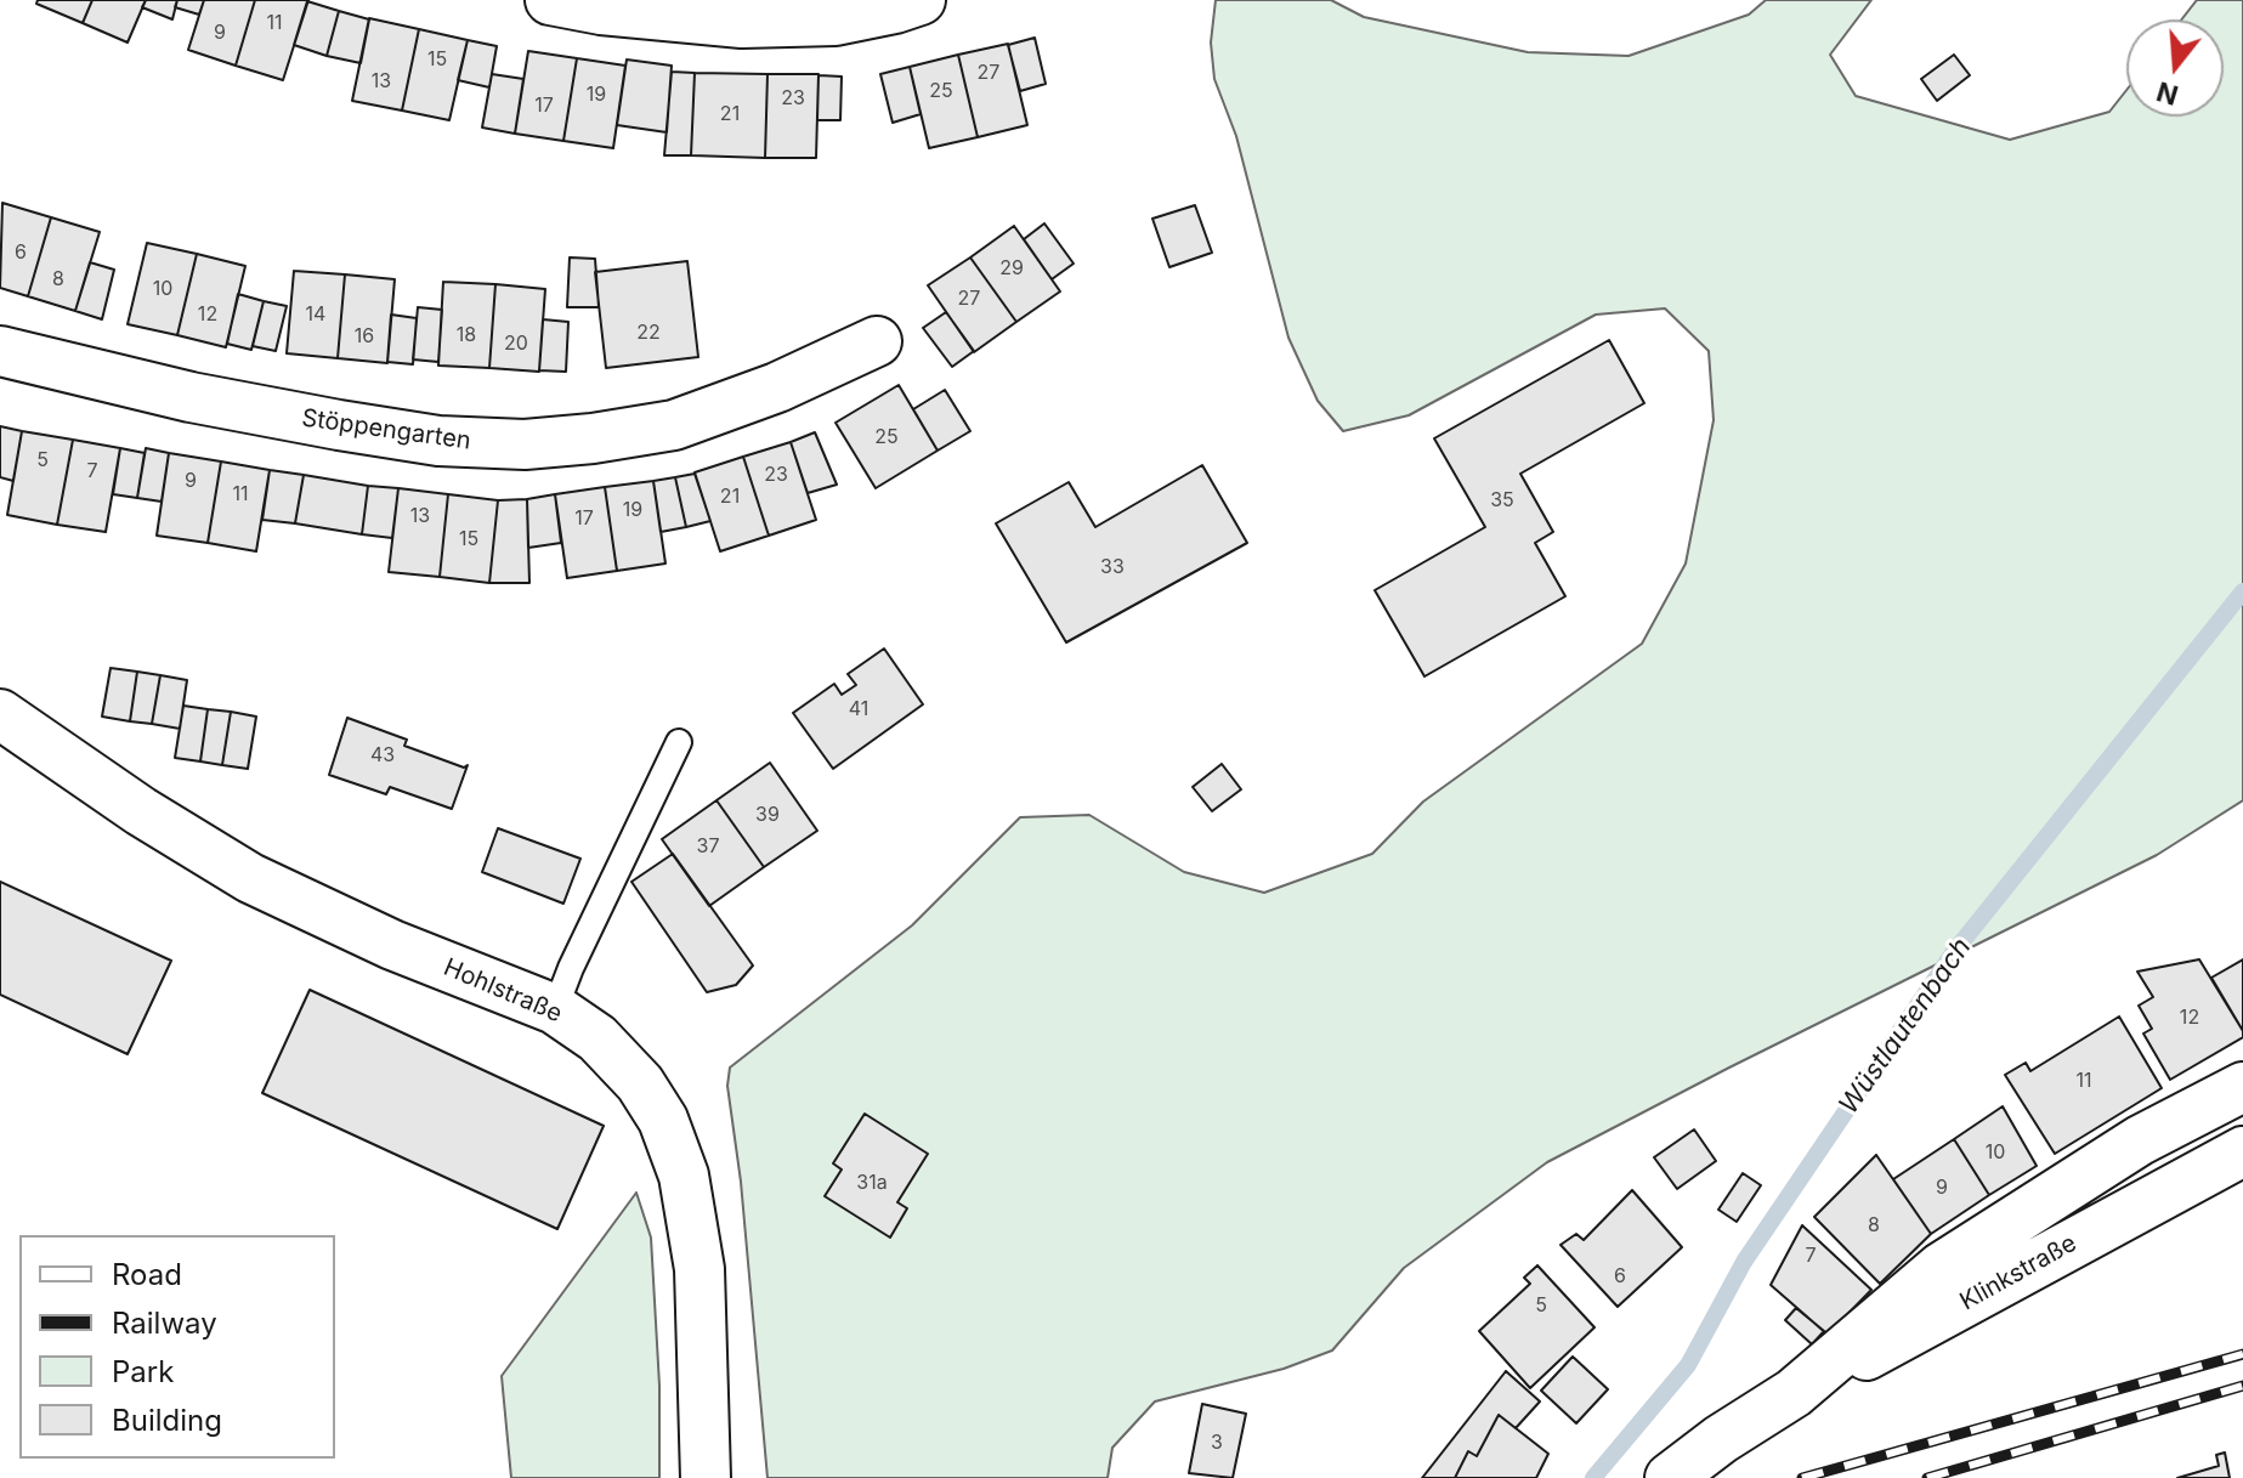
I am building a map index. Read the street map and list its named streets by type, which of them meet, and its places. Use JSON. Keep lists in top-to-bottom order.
{
  "streets": {
    "street": ["Stöppengarten", "Hohlstraße", "Klinkstraße"]
  },
  "water": ["Wüstlautenbach"],
  "house_numbers": [
    "11",
    "9",
    "15",
    "27",
    "13",
    "25",
    "19",
    "23",
    "17",
    "21",
    "6",
    "29",
    "8",
    "10",
    "27",
    "12",
    "14",
    "22",
    "18",
    "16",
    "20",
    "25",
    "5",
    "7",
    "23",
    "9",
    "11",
    "21",
    "35",
    "19",
    "13",
    "17",
    "15",
    "33",
    "41",
    "43",
    "39",
    "37",
    "12",
    "11",
    "10",
    "31a",
    "9",
    "8",
    "7",
    "6",
    "5",
    "3"
  ],
  "legend": [
    "Road",
    "Railway",
    "Park",
    "Building"
  ],
  "north": "bottom"
}
